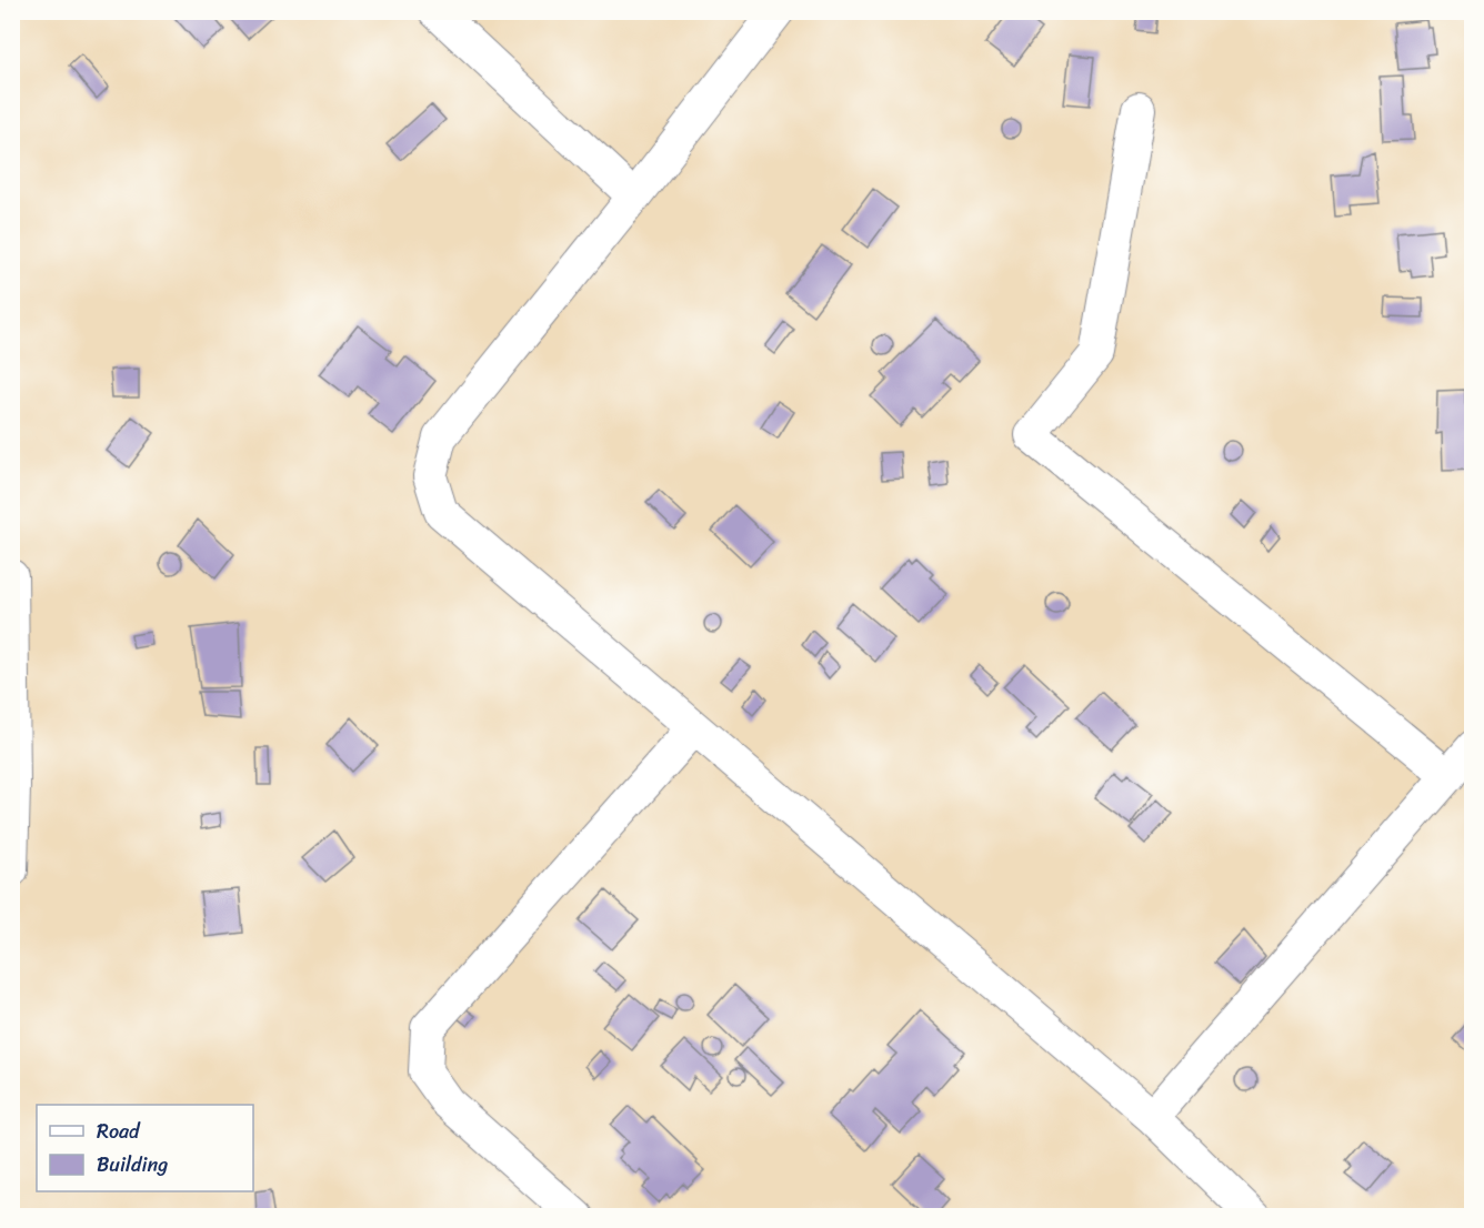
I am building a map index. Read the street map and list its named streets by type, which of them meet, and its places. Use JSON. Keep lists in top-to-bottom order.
{
  "legend": ["Road", "Building"]
}
